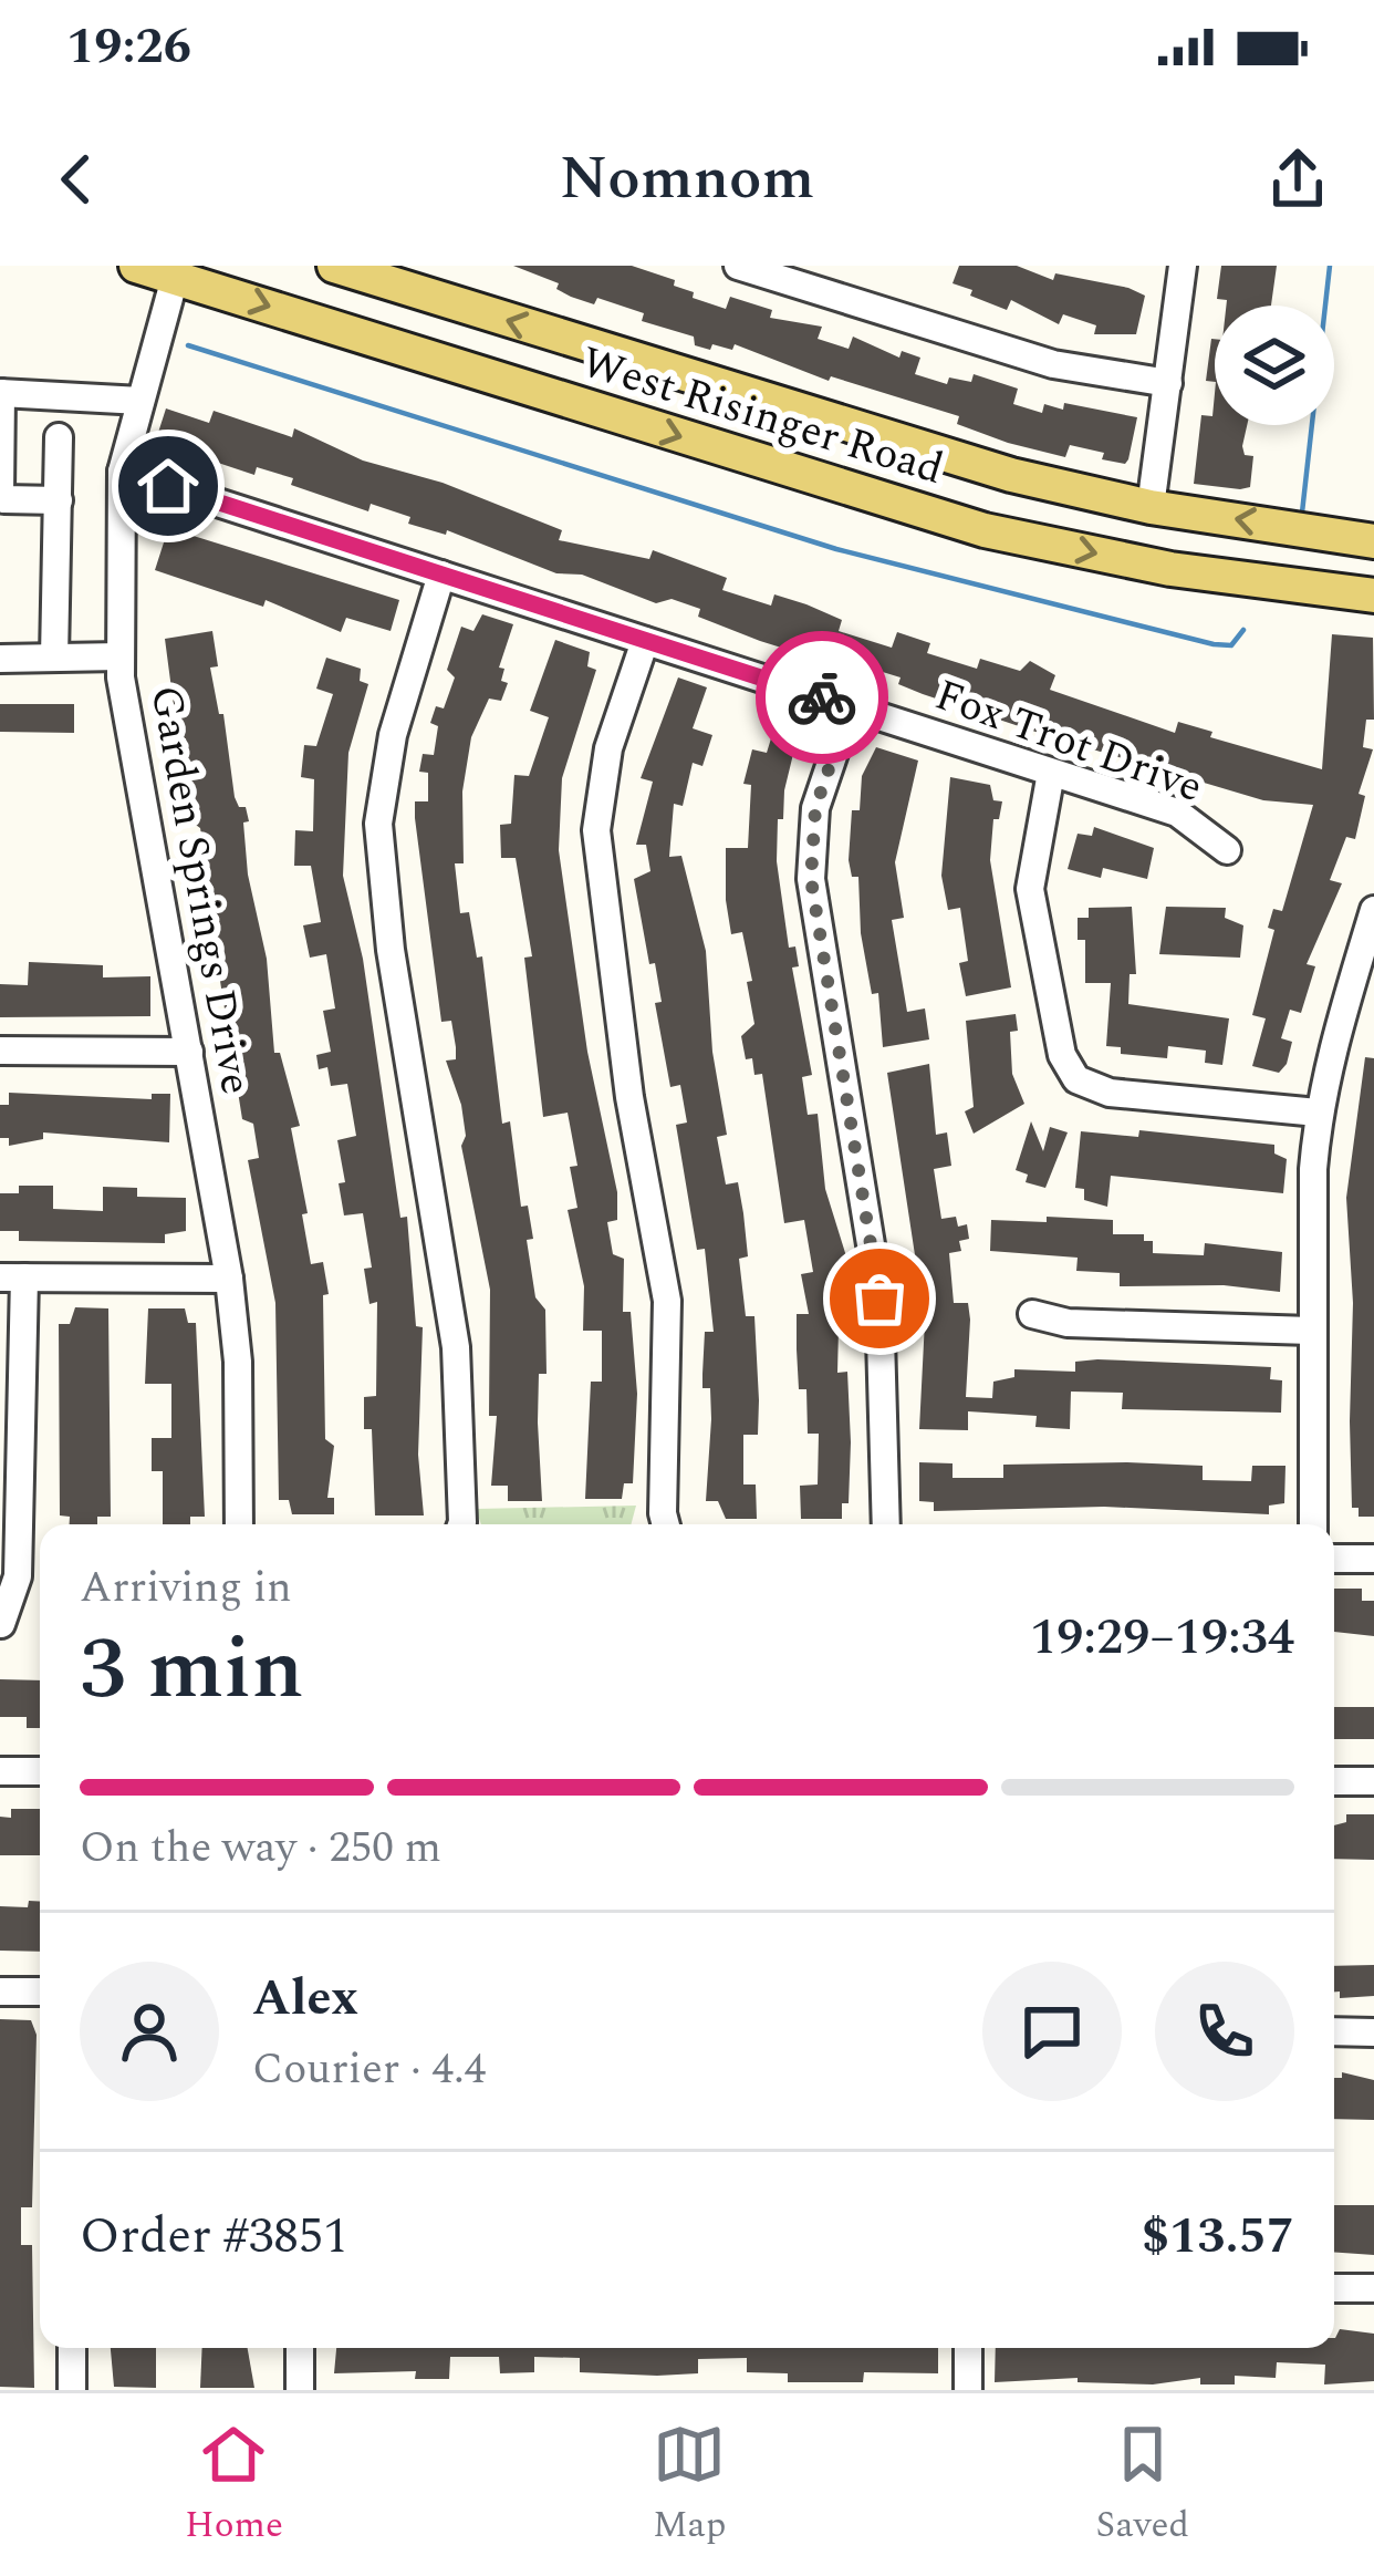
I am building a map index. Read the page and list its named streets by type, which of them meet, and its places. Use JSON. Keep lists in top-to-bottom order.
{
  "streets": {
    "main road": ["West Risinger Road"],
    "street": ["Fox Trot Drive", "Garden Springs Drive"]
  },
  "crossings": [
    ["West Risinger Road", "Garden Springs Drive"],
    ["Fox Trot Drive", "Garden Springs Drive"]
  ],
  "page": {
    "status": "19:26",
    "header": "Nomnom",
    "heading": ["3 min", "Arriving in", "19:29–19:34"],
    "panel": [
      "Alex",
      "Courier · 4.4",
      "Order #3851",
      "$13.57"
    ],
    "bar": "On the way · 250 m",
    "tabs": ["Home", "Map", "Saved"]
  }
}
